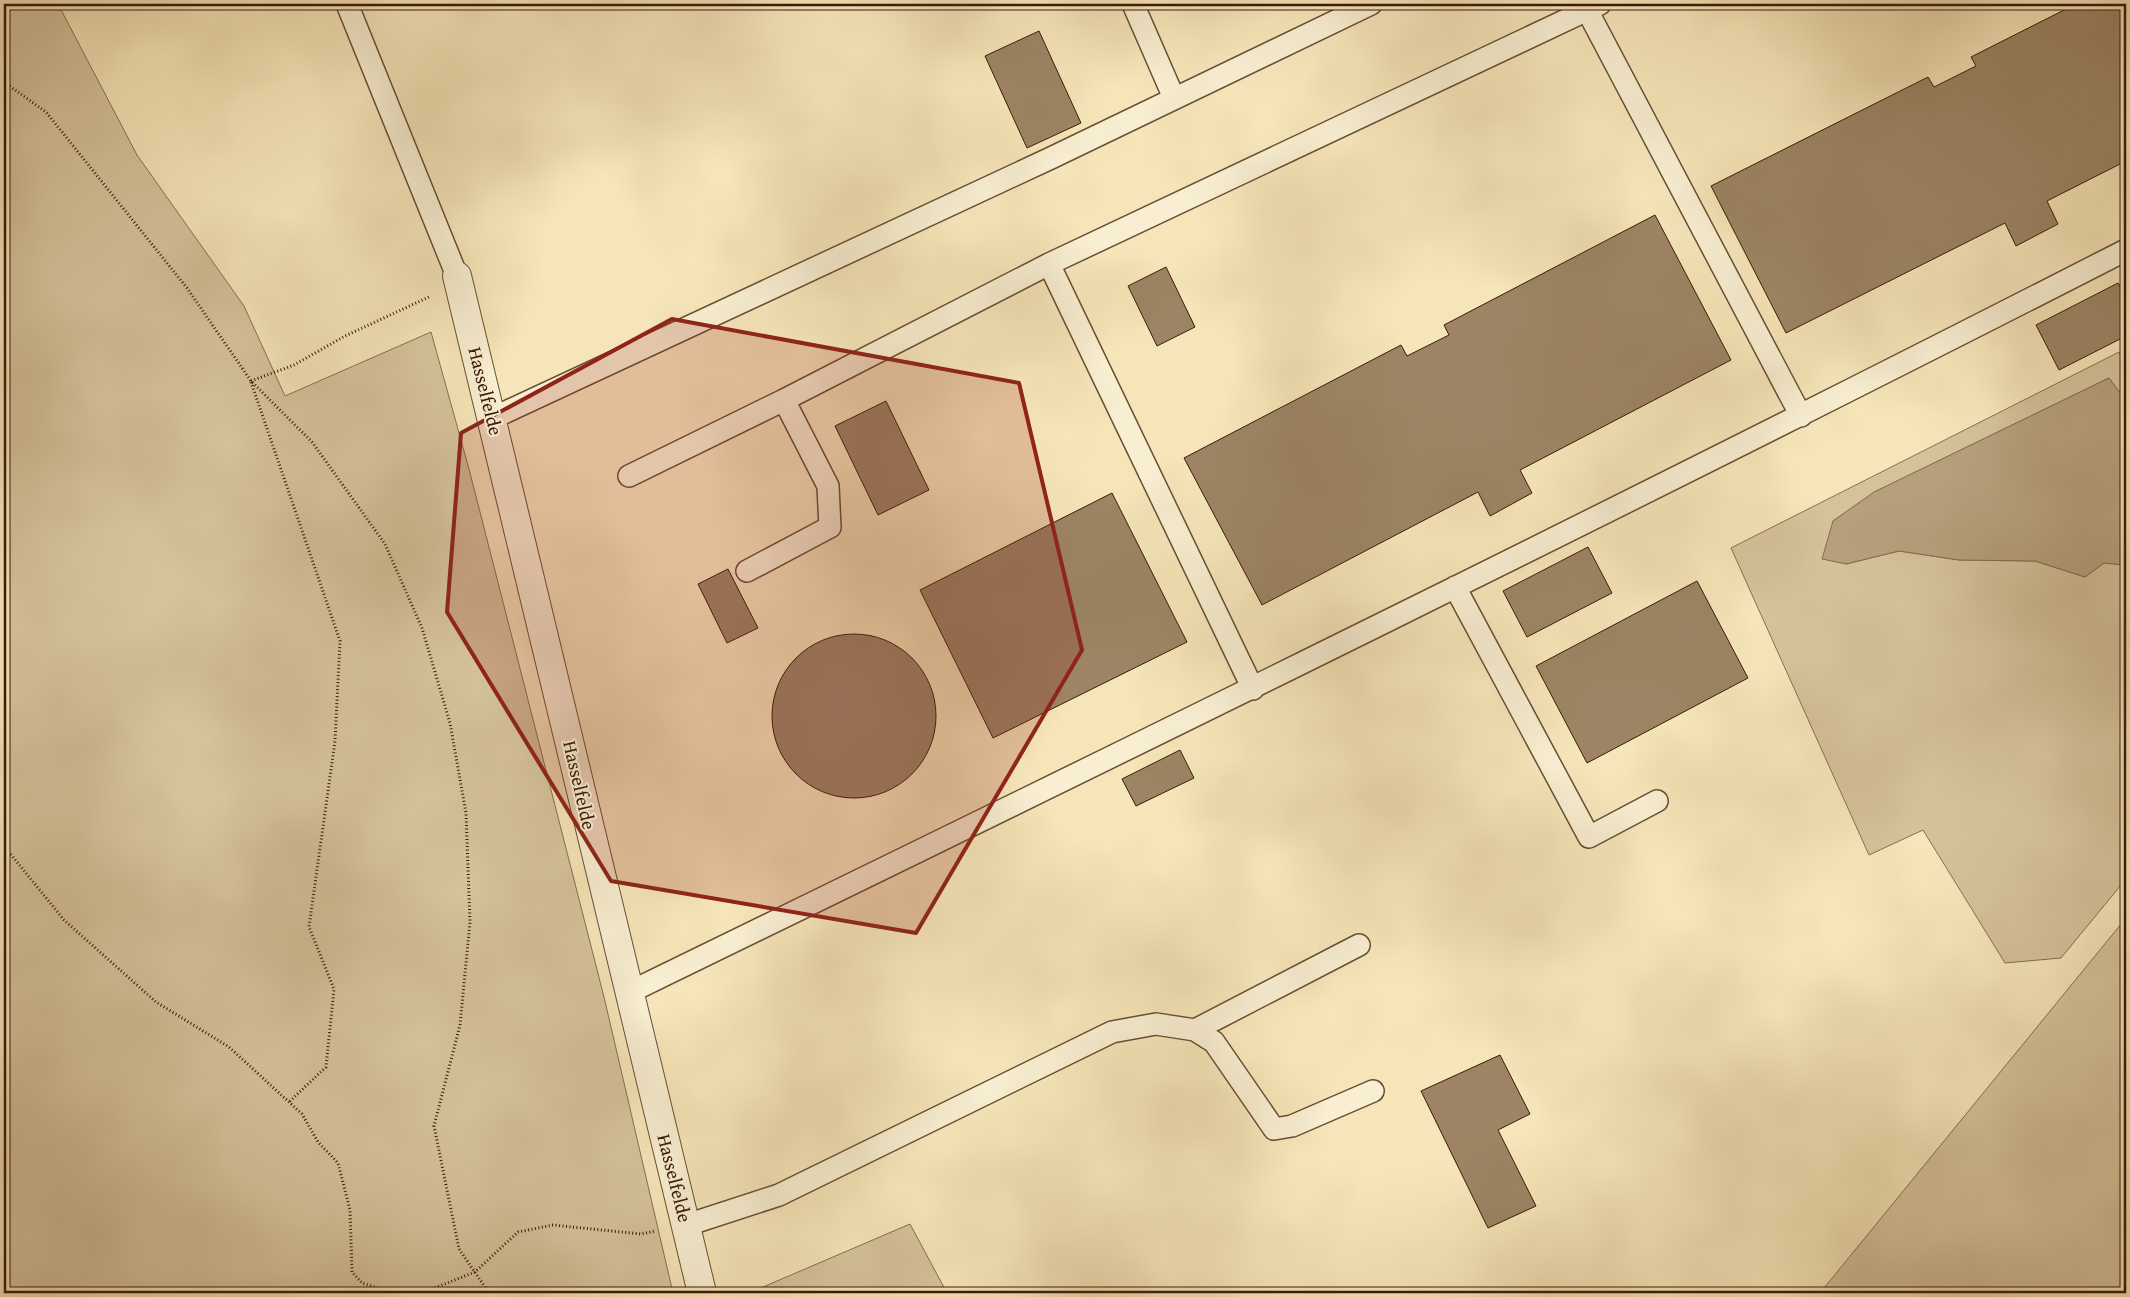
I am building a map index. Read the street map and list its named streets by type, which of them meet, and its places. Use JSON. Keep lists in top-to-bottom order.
{
  "streets": {
    "street": ["Hasselfelde"]
  }
}
